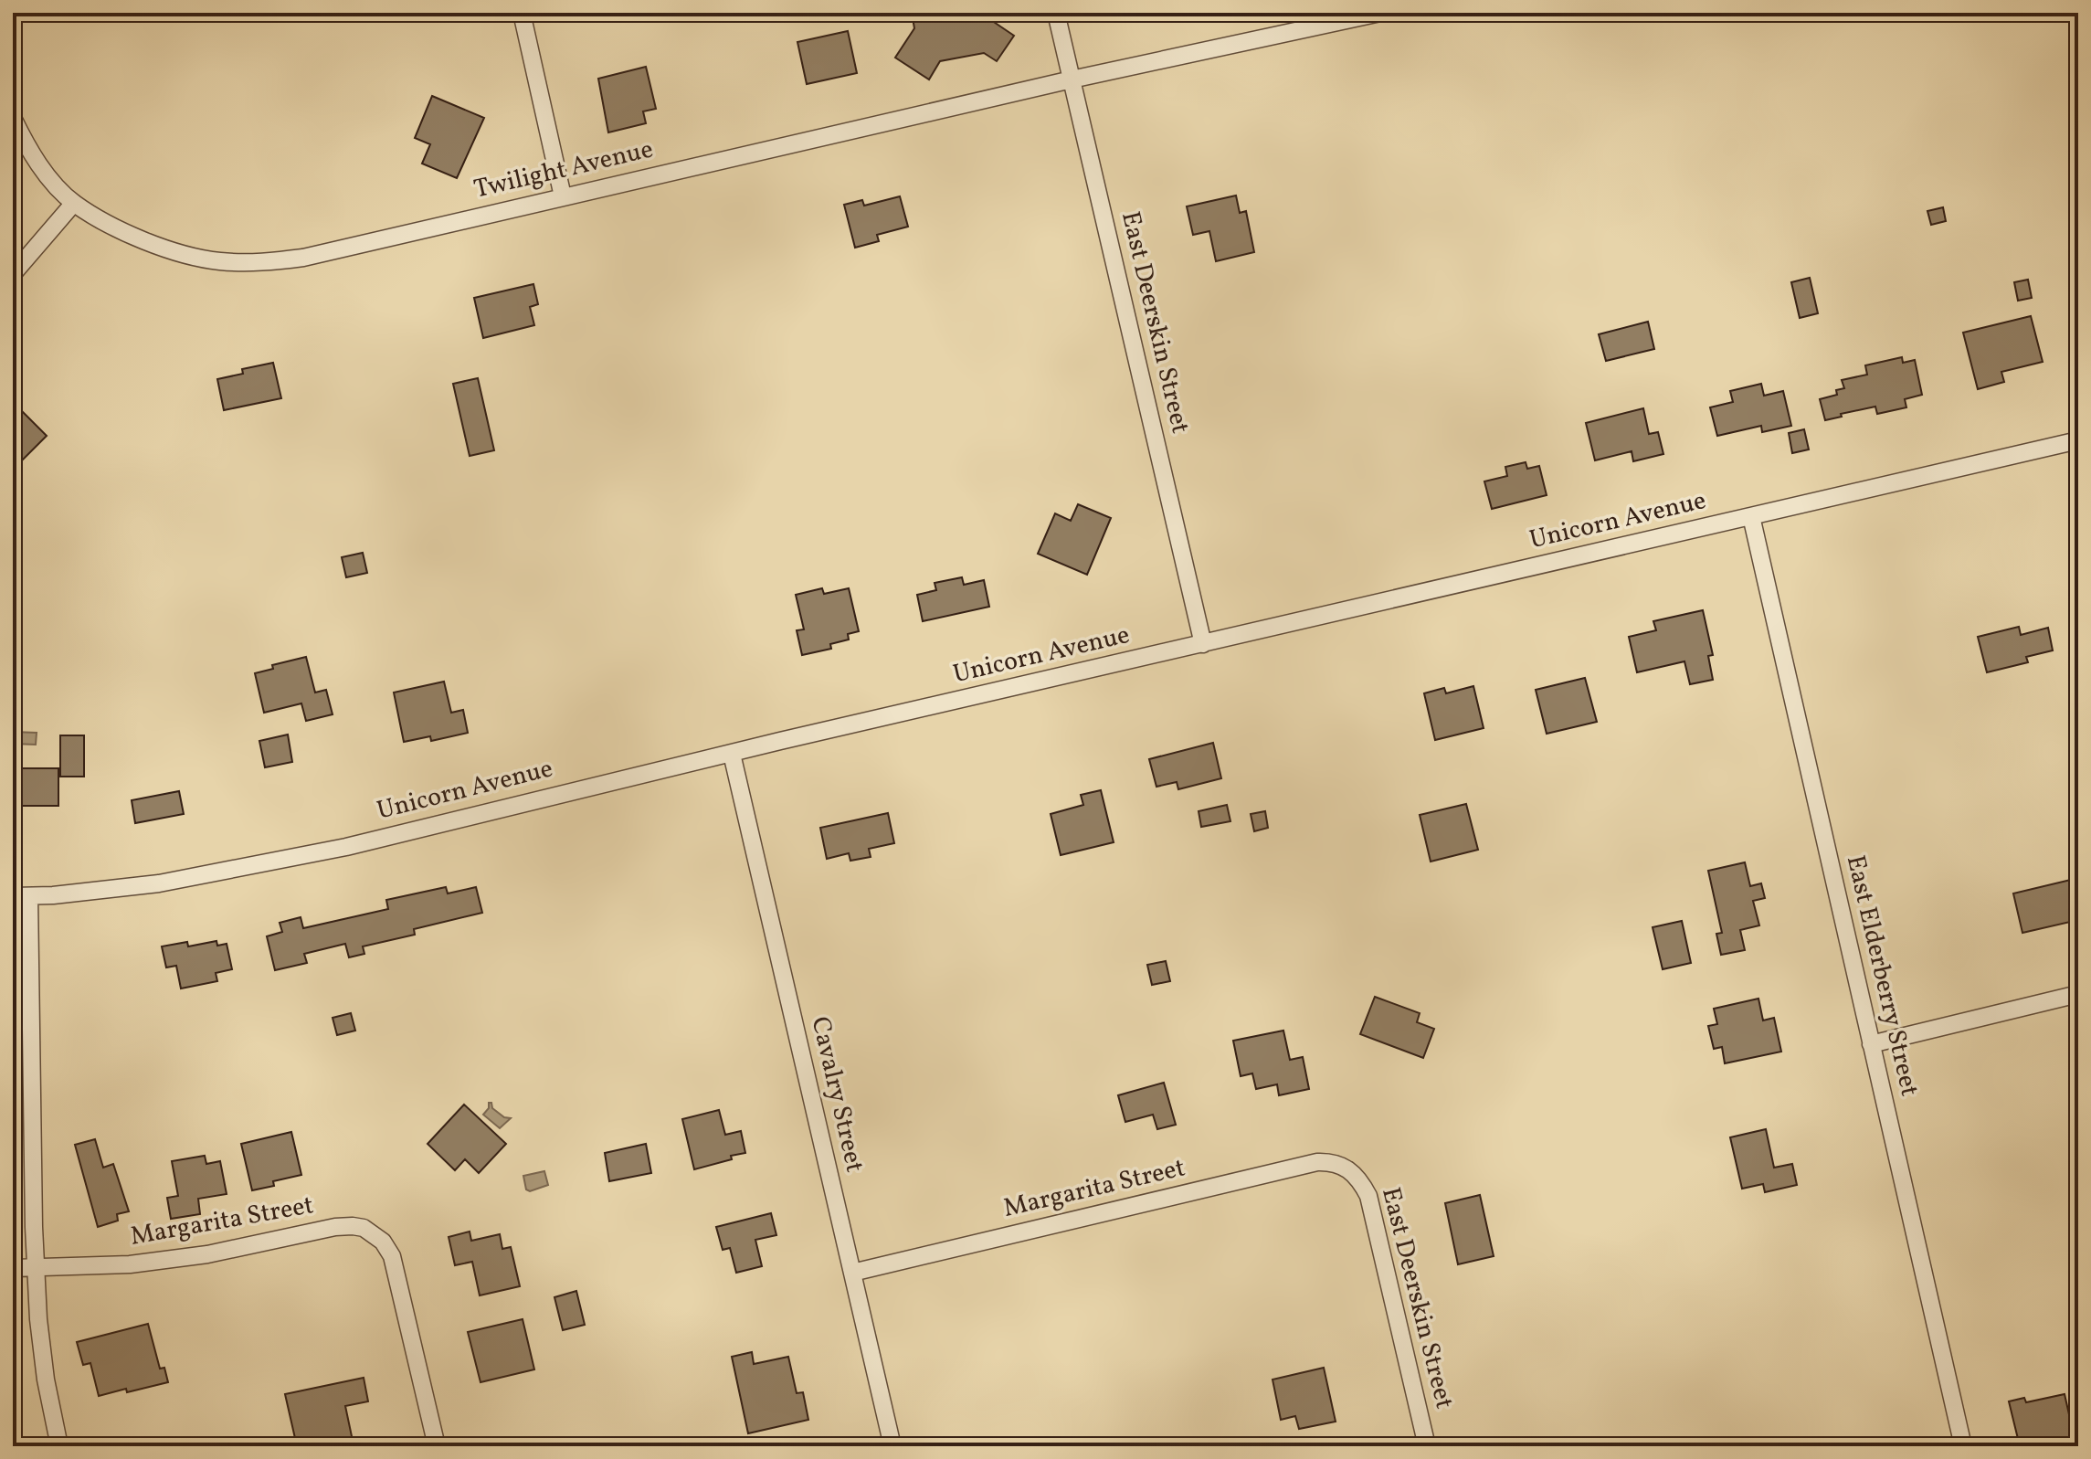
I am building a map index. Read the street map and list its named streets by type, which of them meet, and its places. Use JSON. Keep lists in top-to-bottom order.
{
  "streets": {
    "street": [
      "Twilight Avenue",
      "East Deerskin Street",
      "Unicorn Avenue",
      "East Elderberry Street",
      "Cavalry Street",
      "Margarita Street"
    ]
  },
  "crossings": [
    ["Twilight Avenue", "East Deerskin Street"],
    ["East Deerskin Street", "Unicorn Avenue"],
    ["East Deerskin Street", "Margarita Street"],
    ["Unicorn Avenue", "East Elderberry Street"],
    ["Unicorn Avenue", "Cavalry Street"],
    ["Cavalry Street", "Margarita Street"]
  ]
}
